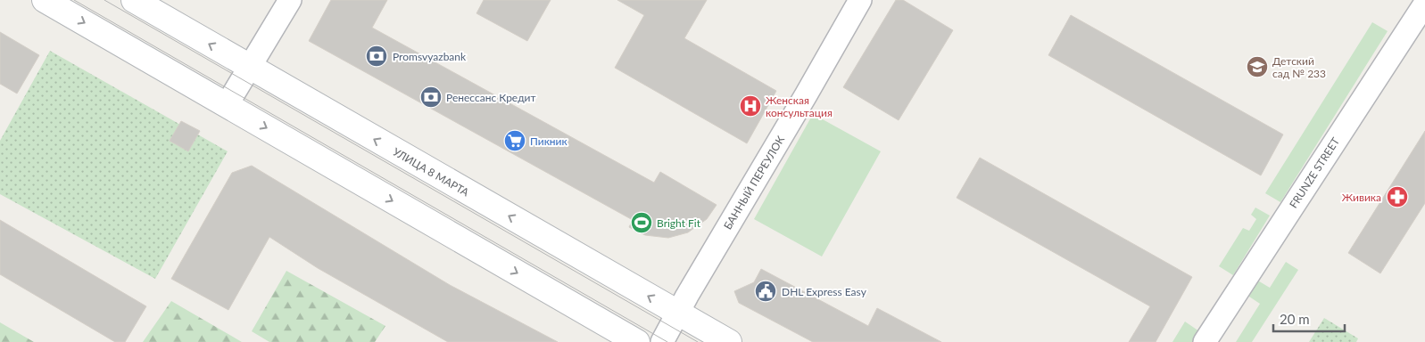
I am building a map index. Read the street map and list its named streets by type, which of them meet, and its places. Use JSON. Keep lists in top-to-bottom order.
{
  "streets": {
    "main road": ["УЛИЦА 8 МАРТА"],
    "street": ["FRUNZE STREET", "БАННЫЙ ПЕРЕУЛОК"]
  },
  "crossings": [
    ["УЛИЦА 8 МАРТА", "БАННЫЙ ПЕРЕУЛОК"]
  ],
  "places": {
    "bank": ["Promsvyazbank", "Ренессанс Кредит"],
    "school or university": ["Детский сад № 233"],
    "hospital": ["Женская консультация"],
    "supermarket": ["Пикник"],
    "pharmacy": ["Живика"],
    "sports": ["Bright Fit"],
    "public building": ["DHL Express Easy"]
  },
  "scale_bar": "20 m"
}
